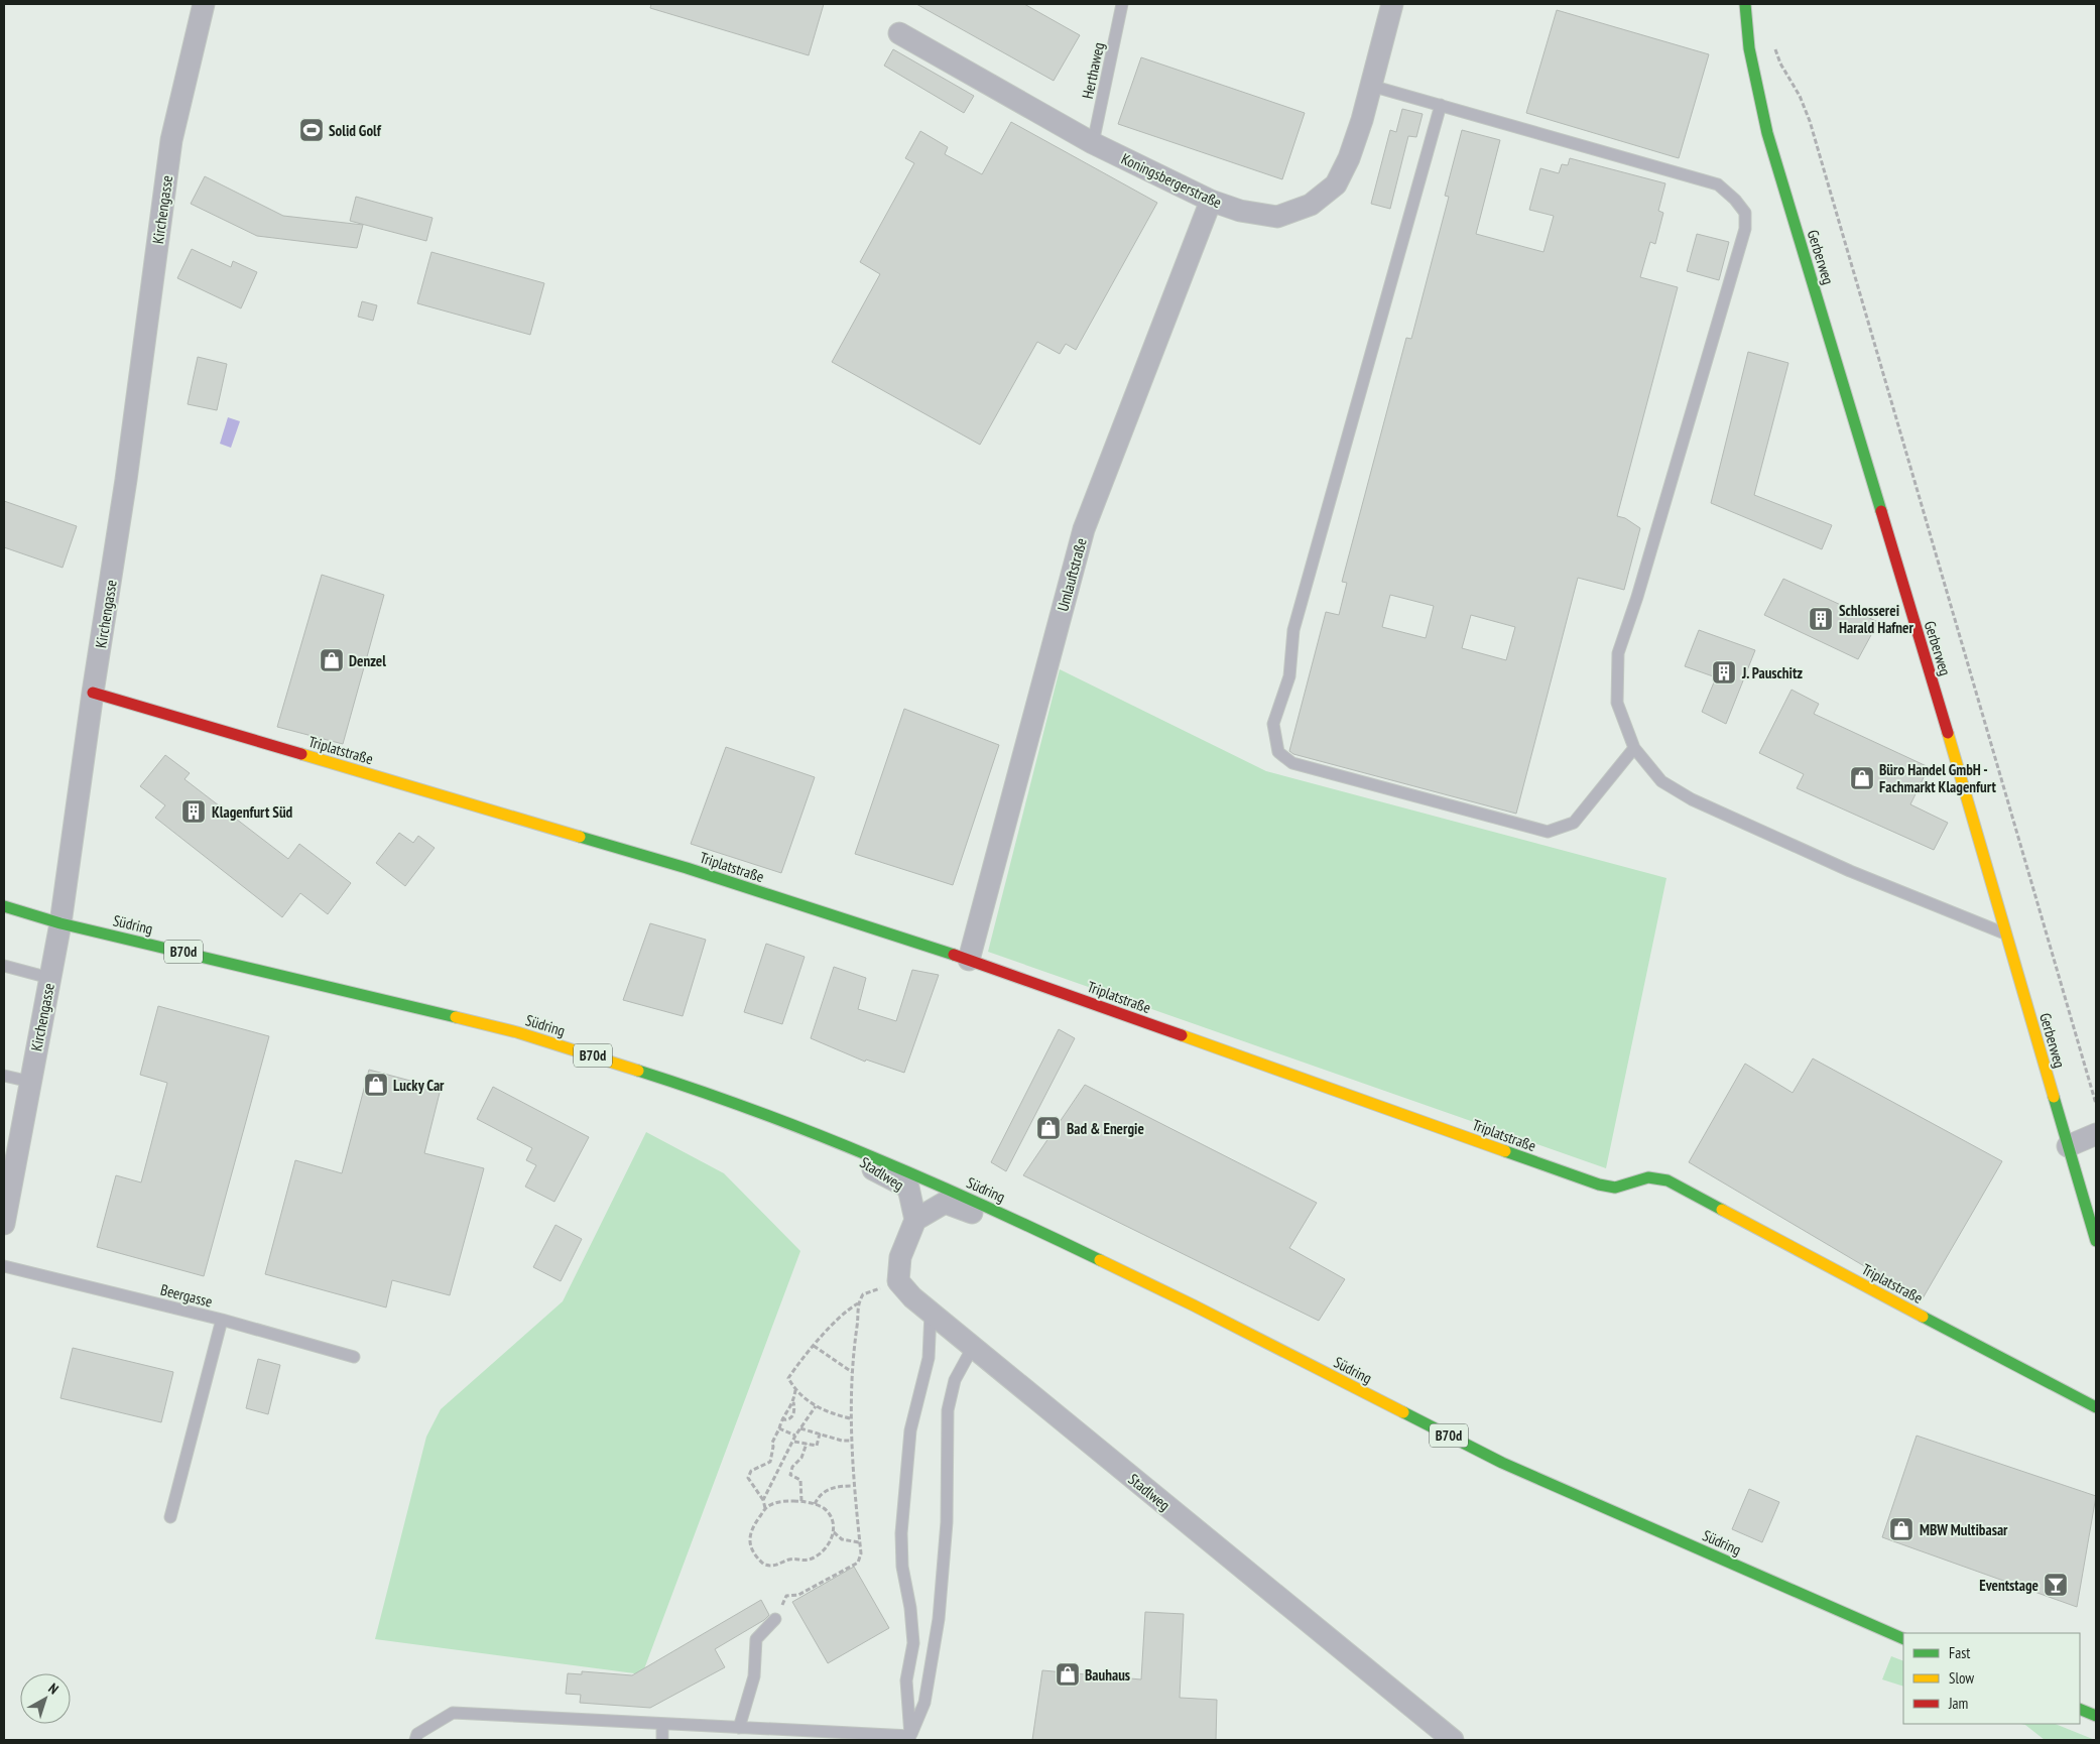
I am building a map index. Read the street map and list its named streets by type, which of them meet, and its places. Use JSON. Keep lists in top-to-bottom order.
{
  "streets": {
    "street": [
      "Koningsbergerstraße",
      "Kirchengasse",
      "Gerberweg",
      "Umlauftstraße",
      "Triplatstraße",
      "Südring",
      "B70d",
      "Stadlweg"
    ],
    "lane": ["Herthaweg", "Beergasse"]
  },
  "crossings": [
    ["Herthaweg", "Koningsbergerstraße"],
    ["Koningsbergerstraße", "Umlauftstraße"],
    ["Kirchengasse", "Triplatstraße"],
    ["Kirchengasse", "Südring"],
    ["Umlauftstraße", "Triplatstraße"],
    ["Südring", "Stadlweg"]
  ],
  "places": {
    "sports": ["Solid Golf"],
    "building": ["Schlosserei Harald Hafner", "J. Pauschitz", "Klagenfurt Süd"],
    "shop": [
      "Denzel",
      "Büro Handel GmbH - Fachmarkt Klagenfurt",
      "Lucky Car",
      "Bad & Energie",
      "MBW Multibasar",
      "Bauhaus"
    ],
    "bar": ["Eventstage"]
  },
  "legend": ["Fast", "Slow", "Jam"],
  "north": "top right"
}
